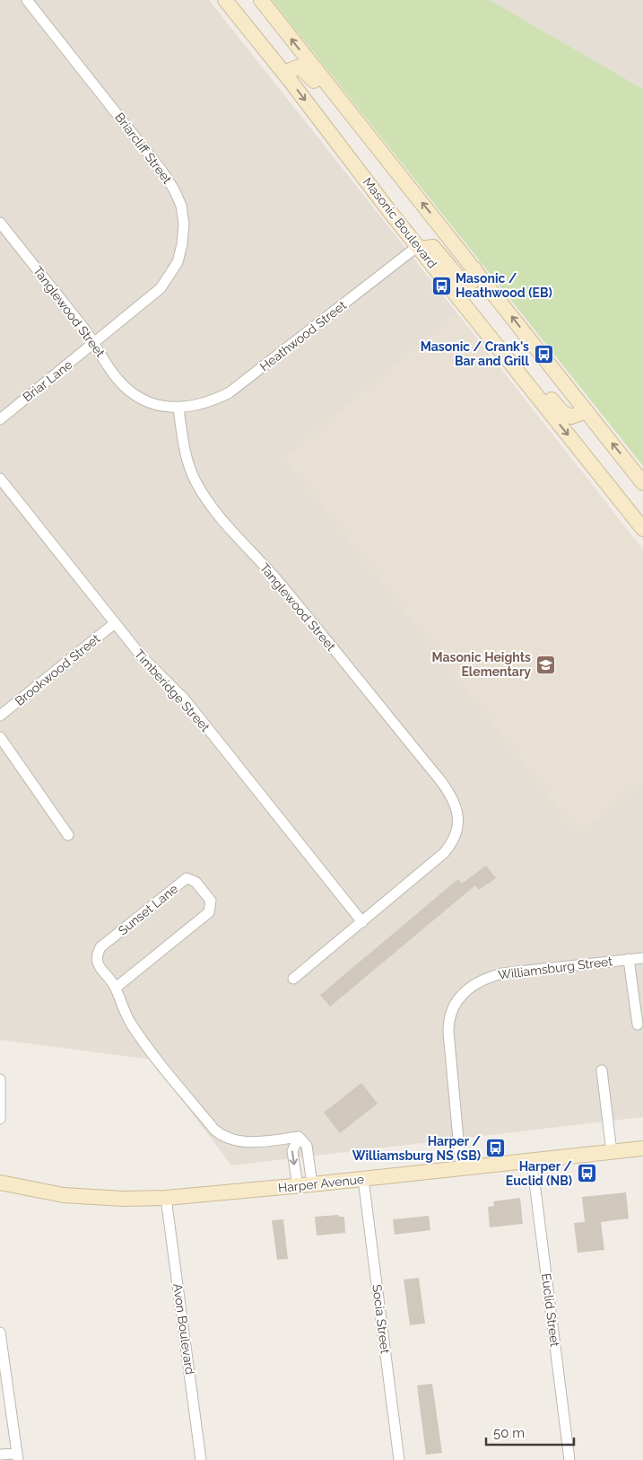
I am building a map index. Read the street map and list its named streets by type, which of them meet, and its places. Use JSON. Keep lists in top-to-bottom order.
{
  "streets": {
    "main road": ["Masonic Boulevard", "Harper Avenue"],
    "street": [
      "Briarcliff Street",
      "Tanglewood Street",
      "Heathwood Street",
      "Briar Lane",
      "Brookwood Street",
      "Timberidge Street",
      "Sunset Lane",
      "Williamsburg Street",
      "Euclid Street",
      "Socia Street",
      "Avon Boulevard"
    ]
  },
  "crossings": [
    ["Briarcliff Street", "Tanglewood Street"],
    ["Briarcliff Street", "Briar Lane"],
    ["Masonic Boulevard", "Heathwood Street"],
    ["Tanglewood Street", "Heathwood Street"],
    ["Tanglewood Street", "Briar Lane"],
    ["Tanglewood Street", "Timberidge Street"],
    ["Brookwood Street", "Timberidge Street"],
    ["Williamsburg Street", "Harper Avenue"],
    ["Harper Avenue", "Euclid Street"],
    ["Harper Avenue", "Socia Street"],
    ["Harper Avenue", "Avon Boulevard"]
  ],
  "places": {
    "bus stop": [
      "Masonic / Heathwood (EB)",
      "Masonic / Crank's Bar and Grill",
      "Harper / Williamsburg NS (SB)",
      "Harper / Euclid (NB)"
    ],
    "school or university": ["Masonic Heights Elementary"]
  },
  "scale_bar": "50 m"
}
